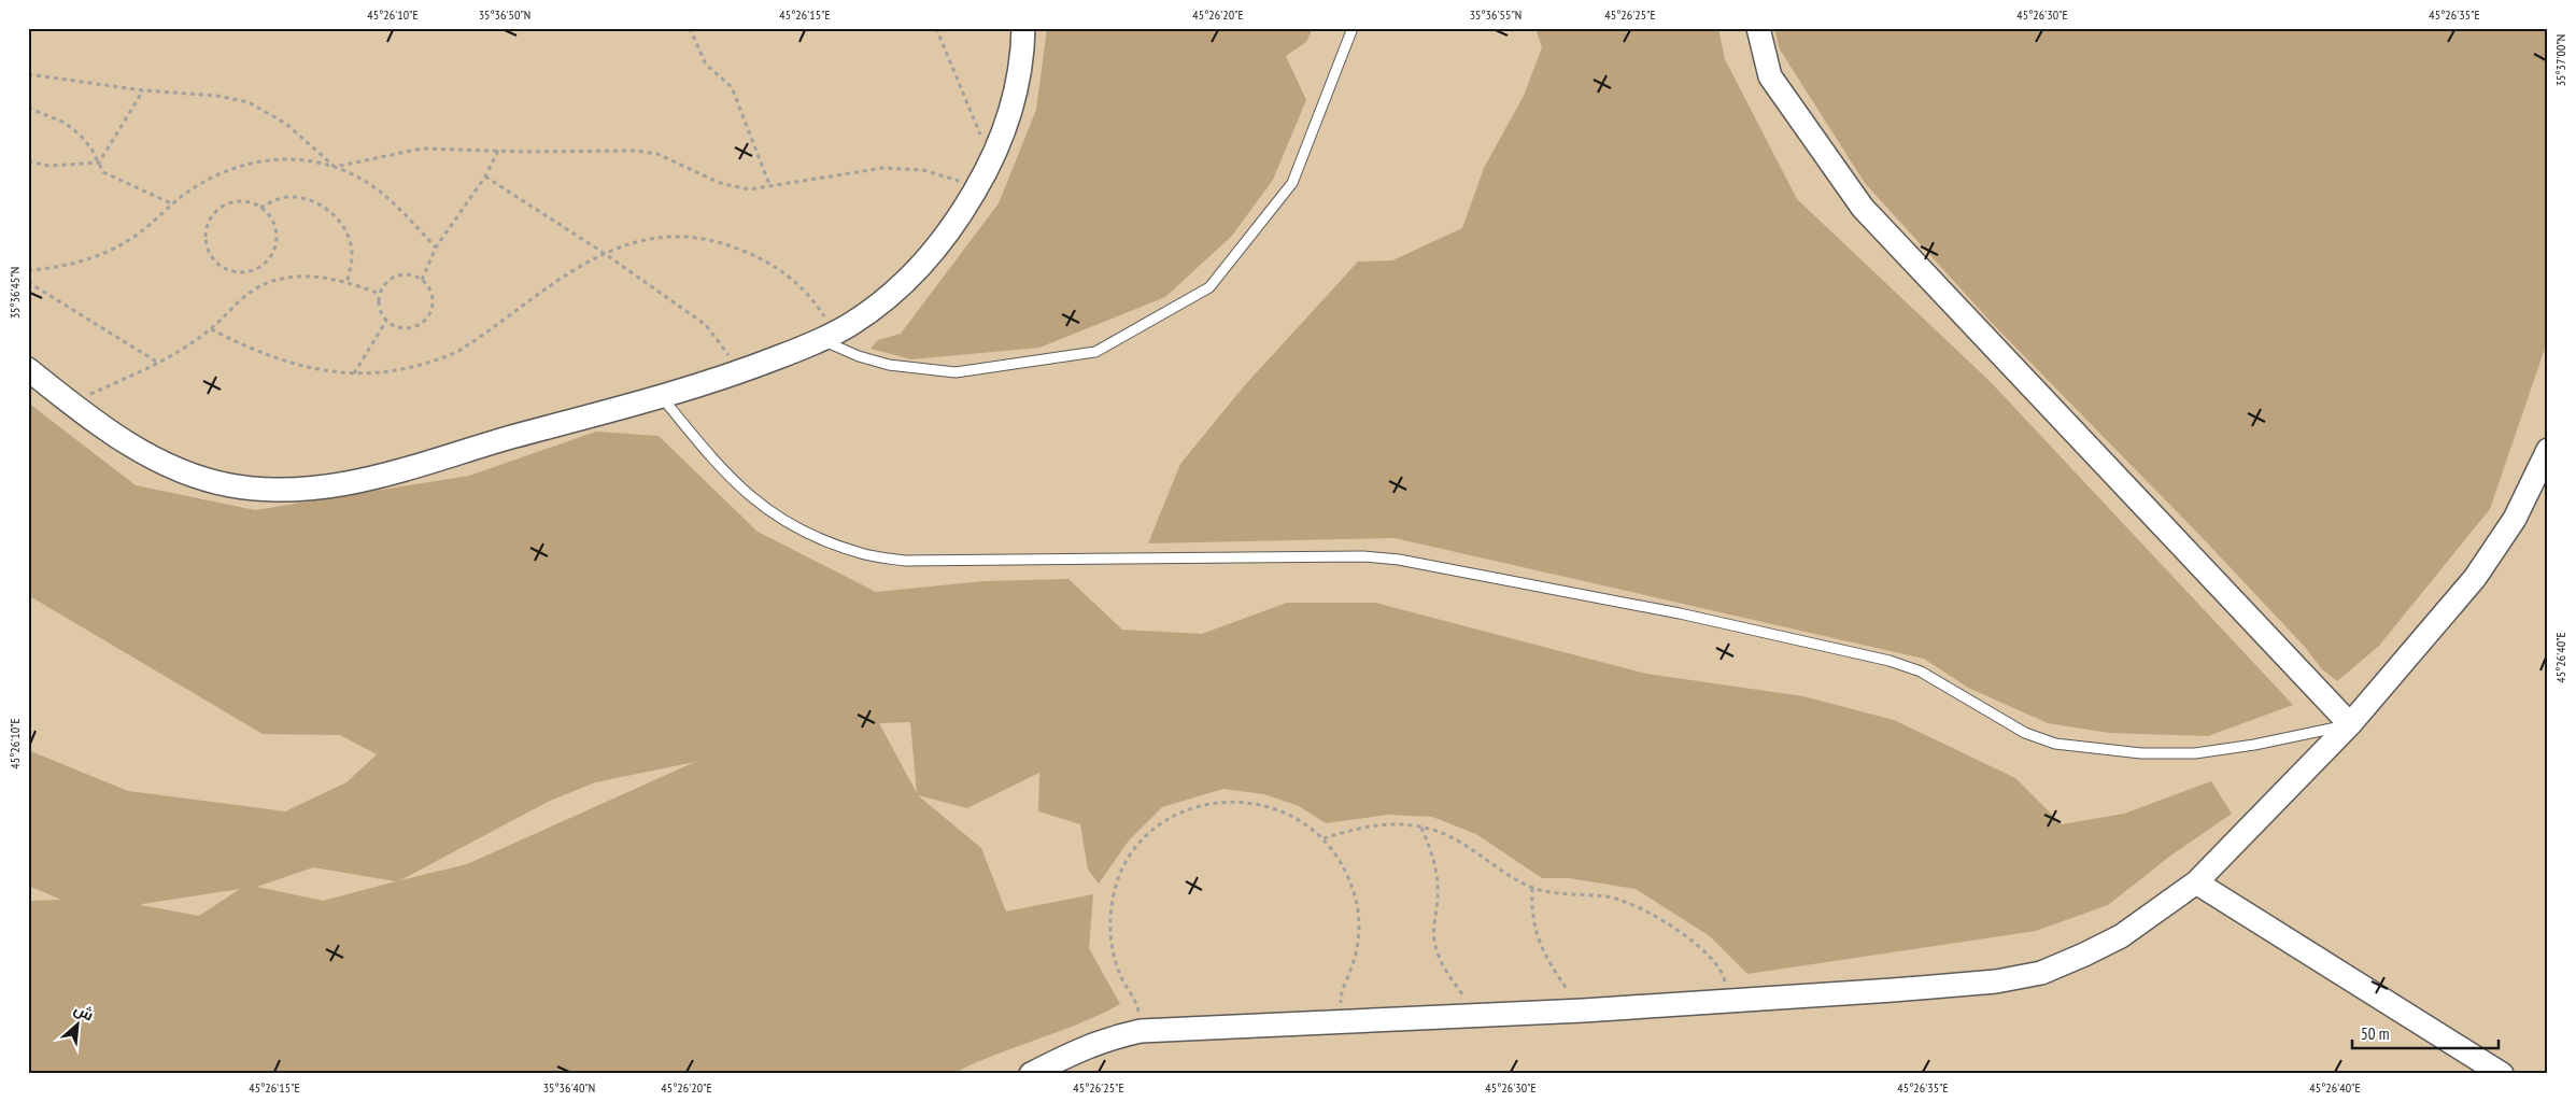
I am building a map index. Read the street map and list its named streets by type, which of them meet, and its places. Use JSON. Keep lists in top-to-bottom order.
{
  "scale_bar": "50 m",
  "north": "top right",
  "coordinates": [
    "45°26'10\"E",
    "35°36'50\"N",
    "45°26'15\"E",
    "45°26'20\"E",
    "35°36'55\"N",
    "45°26'25\"E",
    "45°26'30\"E",
    "45°26'35\"E",
    "35°37'00\"N",
    "35°36'45\"N",
    "45°26'40\"E",
    "35°36'40\"N"
  ]
}
